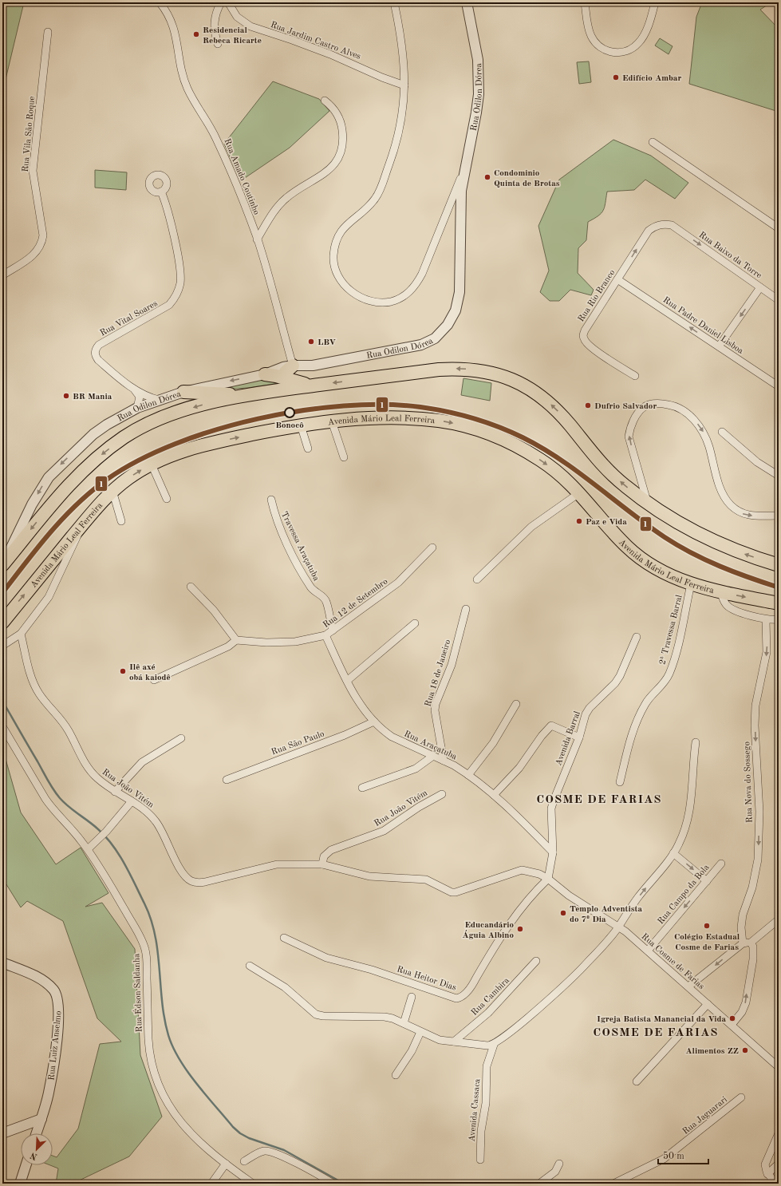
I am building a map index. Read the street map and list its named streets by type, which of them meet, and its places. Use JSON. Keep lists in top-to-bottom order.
{
  "streets": {
    "highway": ["Avenida Mário Leal Ferreira"],
    "street": [
      "Rua Jardim Castro Alves",
      "Rua Odilon Dórea",
      "Rua Vila São Roque",
      "Rua Amado Coutinho",
      "Rua Baixo da Torre",
      "Rua Rio Branco",
      "Rua Vital Soares",
      "Rua Padre Daniel Lisboa",
      "Travessa Araçatuba",
      "Rua 12 de Setembro",
      "2ª Travessa Barral",
      "Rua 18 de Janeiro",
      "Avenida Barral",
      "Rua São Paulo",
      "Rua Araçatuba",
      "Rua Nova do Sossego",
      "Rua João Vitém",
      "Rua Campo da Bola",
      "Rua Cosme de Farias",
      "Rua Heitor Dias",
      "Rua Édson Saldanha",
      "Rua Cambira",
      "Rua Luiz Anselmo",
      "Avenida Cassaca",
      "Rua Jaguarari"
    ]
  },
  "crossings": [
    ["Rua Odilon Dórea", "Rua Amado Coutinho"],
    ["Rua Odilon Dórea", "Rua Vital Soares"],
    ["Rua Baixo da Torre", "Rua Rio Branco"],
    ["Rua Rio Branco", "Rua Padre Daniel Lisboa"],
    ["Avenida Mário Leal Ferreira", "2ª Travessa Barral"],
    ["Travessa Araçatuba", "Rua 12 de Setembro"],
    ["Rua 12 de Setembro", "Rua Araçatuba"],
    ["Rua 18 de Janeiro", "Rua Araçatuba"],
    ["Avenida Barral", "Rua Araçatuba"],
    ["Avenida Barral", "Rua Cosme de Farias"],
    ["Avenida Barral", "Rua Heitor Dias"],
    ["Rua São Paulo", "Rua Araçatuba"],
    ["Rua Nova do Sossego", "Rua Cosme de Farias"],
    ["Rua João Vitém", "Rua Cosme de Farias"],
    ["Rua Campo da Bola", "Rua Cosme de Farias"],
    ["Rua Cosme de Farias", "Rua Heitor Dias"]
  ],
  "one_way": ["Rua Rio Branco", "Rua Padre Daniel Lisboa", "Avenida Mário Leal Ferreira"],
  "districts": ["COSME DE FARIAS", "COSME DE FARIAS"],
  "places": [
    "Residencial Rebeca Ricarte",
    "Edifício Ambar",
    "Condominio Quinta de Brotas",
    "LBV",
    "BR Mania",
    "Dufrio Salvador",
    "Bonocô",
    "Paz e Vida",
    "Ilê axé obá kaiodê",
    "Templo Adventista do 7º Dia",
    "Colégio Estadual Cosme de Farias",
    "Educandário Águia Albino",
    "Igreja Batista Manancial da Vida",
    "Alimentos ZZ"
  ],
  "lines": ["transit line 1"],
  "scale_bar": "50 m",
  "north": "bottom left"
}
